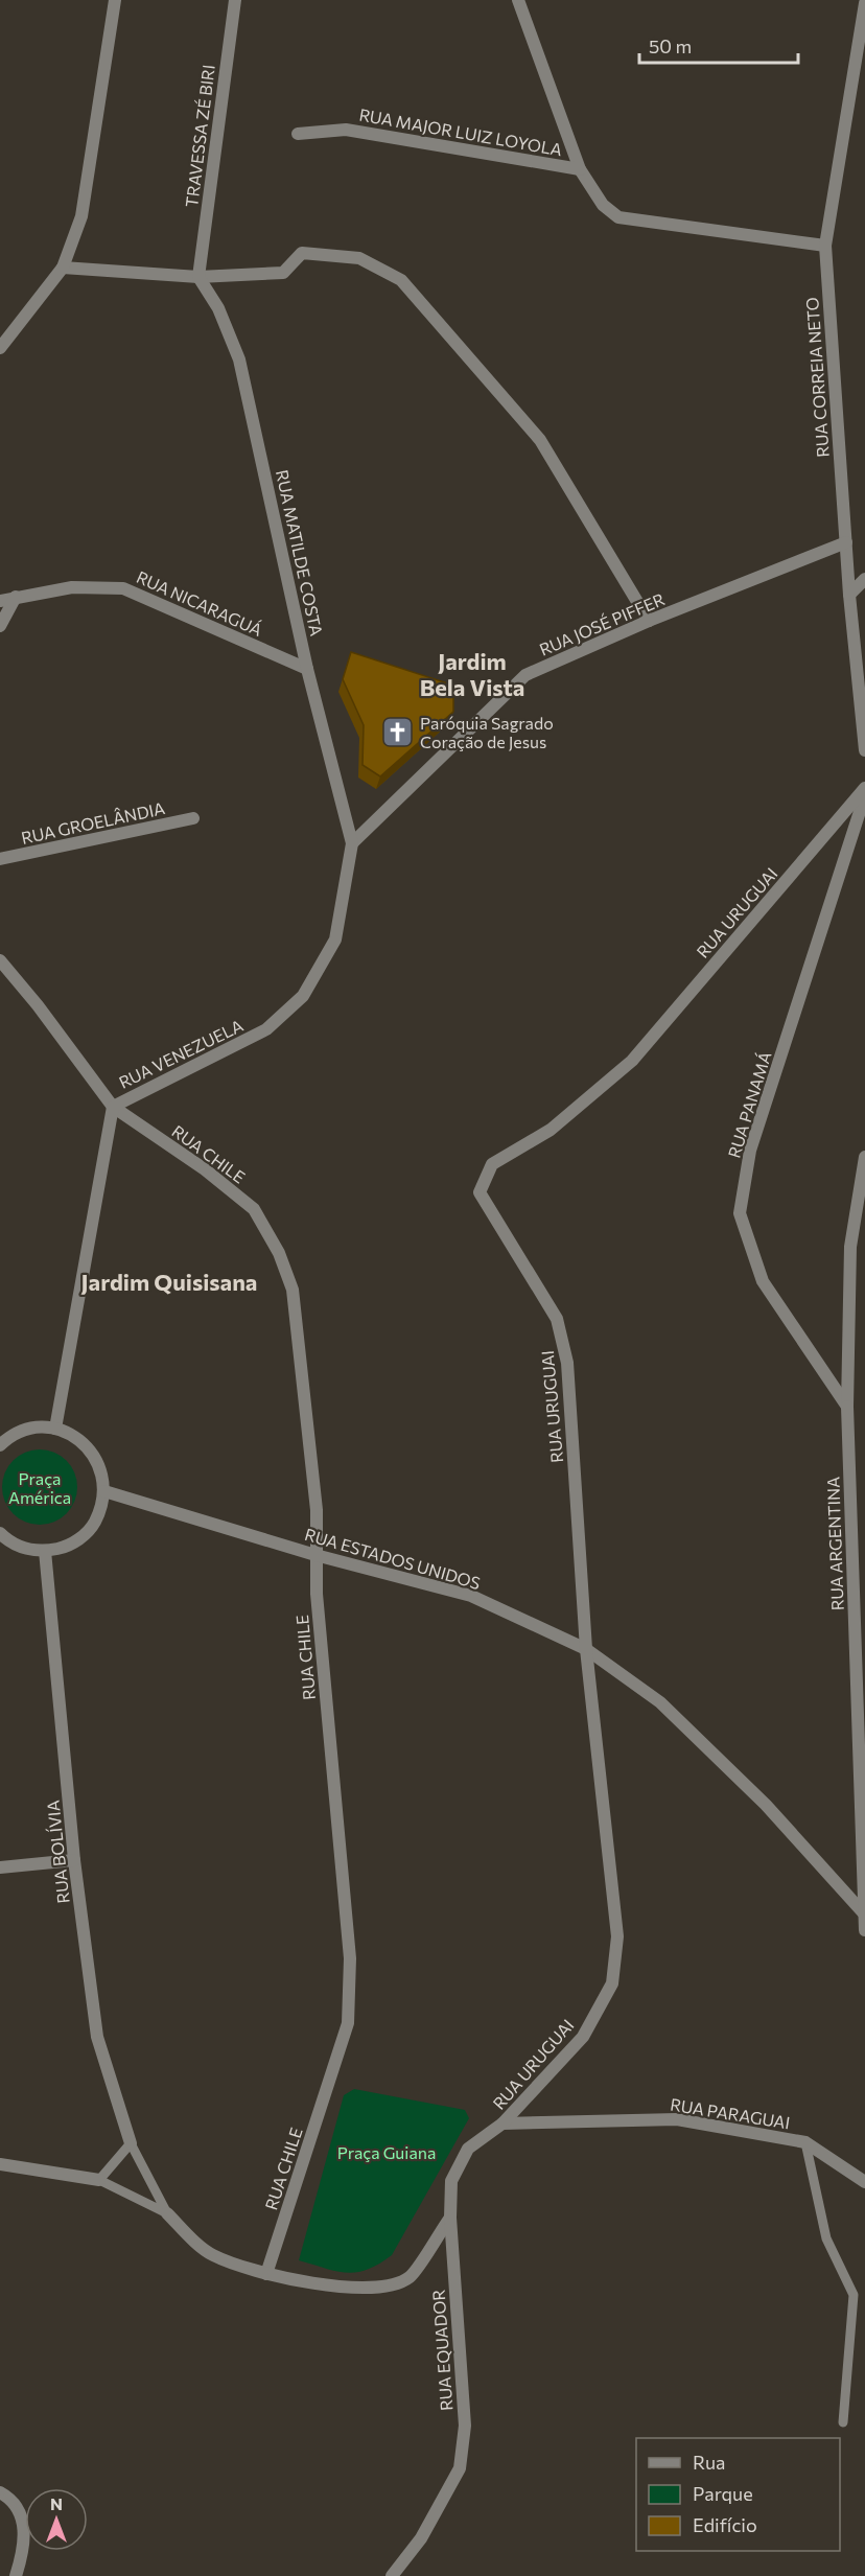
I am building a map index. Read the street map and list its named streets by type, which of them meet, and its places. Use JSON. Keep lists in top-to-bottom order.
{
  "streets": {
    "street": [
      "RUA MAJOR LUIZ LOYOLA",
      "TRAVESSA ZÉ BIRI",
      "RUA CORREIA NETO",
      "RUA MATILDE COSTA",
      "RUA NICARAGUÁ",
      "RUA JOSÉ PIFFER",
      "RUA GROELÂNDIA",
      "RUA URUGUAI",
      "RUA VENEZUELA",
      "RUA PANAMÁ",
      "RUA CHILE",
      "RUA ARGENTINA",
      "RUA ESTADOS UNIDOS",
      "RUA BOLÍVIA",
      "RUA PARAGUAI",
      "RUA EQUADOR"
    ]
  },
  "crossings": [
    ["TRAVESSA ZÉ BIRI", "RUA MATILDE COSTA"],
    ["RUA CORREIA NETO", "RUA JOSÉ PIFFER"],
    ["RUA MATILDE COSTA", "RUA NICARAGUÁ"],
    ["RUA MATILDE COSTA", "RUA JOSÉ PIFFER"],
    ["RUA MATILDE COSTA", "RUA VENEZUELA"],
    ["RUA JOSÉ PIFFER", "RUA VENEZUELA"],
    ["RUA URUGUAI", "RUA ESTADOS UNIDOS"],
    ["RUA URUGUAI", "RUA PARAGUAI"],
    ["RUA URUGUAI", "RUA EQUADOR"],
    ["RUA VENEZUELA", "RUA CHILE"],
    ["RUA PANAMÁ", "RUA ARGENTINA"],
    ["RUA CHILE", "RUA ESTADOS UNIDOS"],
    ["RUA ARGENTINA", "RUA ESTADOS UNIDOS"],
    ["RUA PARAGUAI", "RUA EQUADOR"]
  ],
  "districts": ["Jardim Bela Vista", "Jardim Quisisana"],
  "parks": ["Praça América", "Praça Guiana"],
  "places": {
    "church": ["Paróquia Sagrado Coração de Jesus"]
  },
  "legend": ["Rua", "Parque", "Edifício"],
  "scale_bar": "50 m",
  "north": "top"
}
